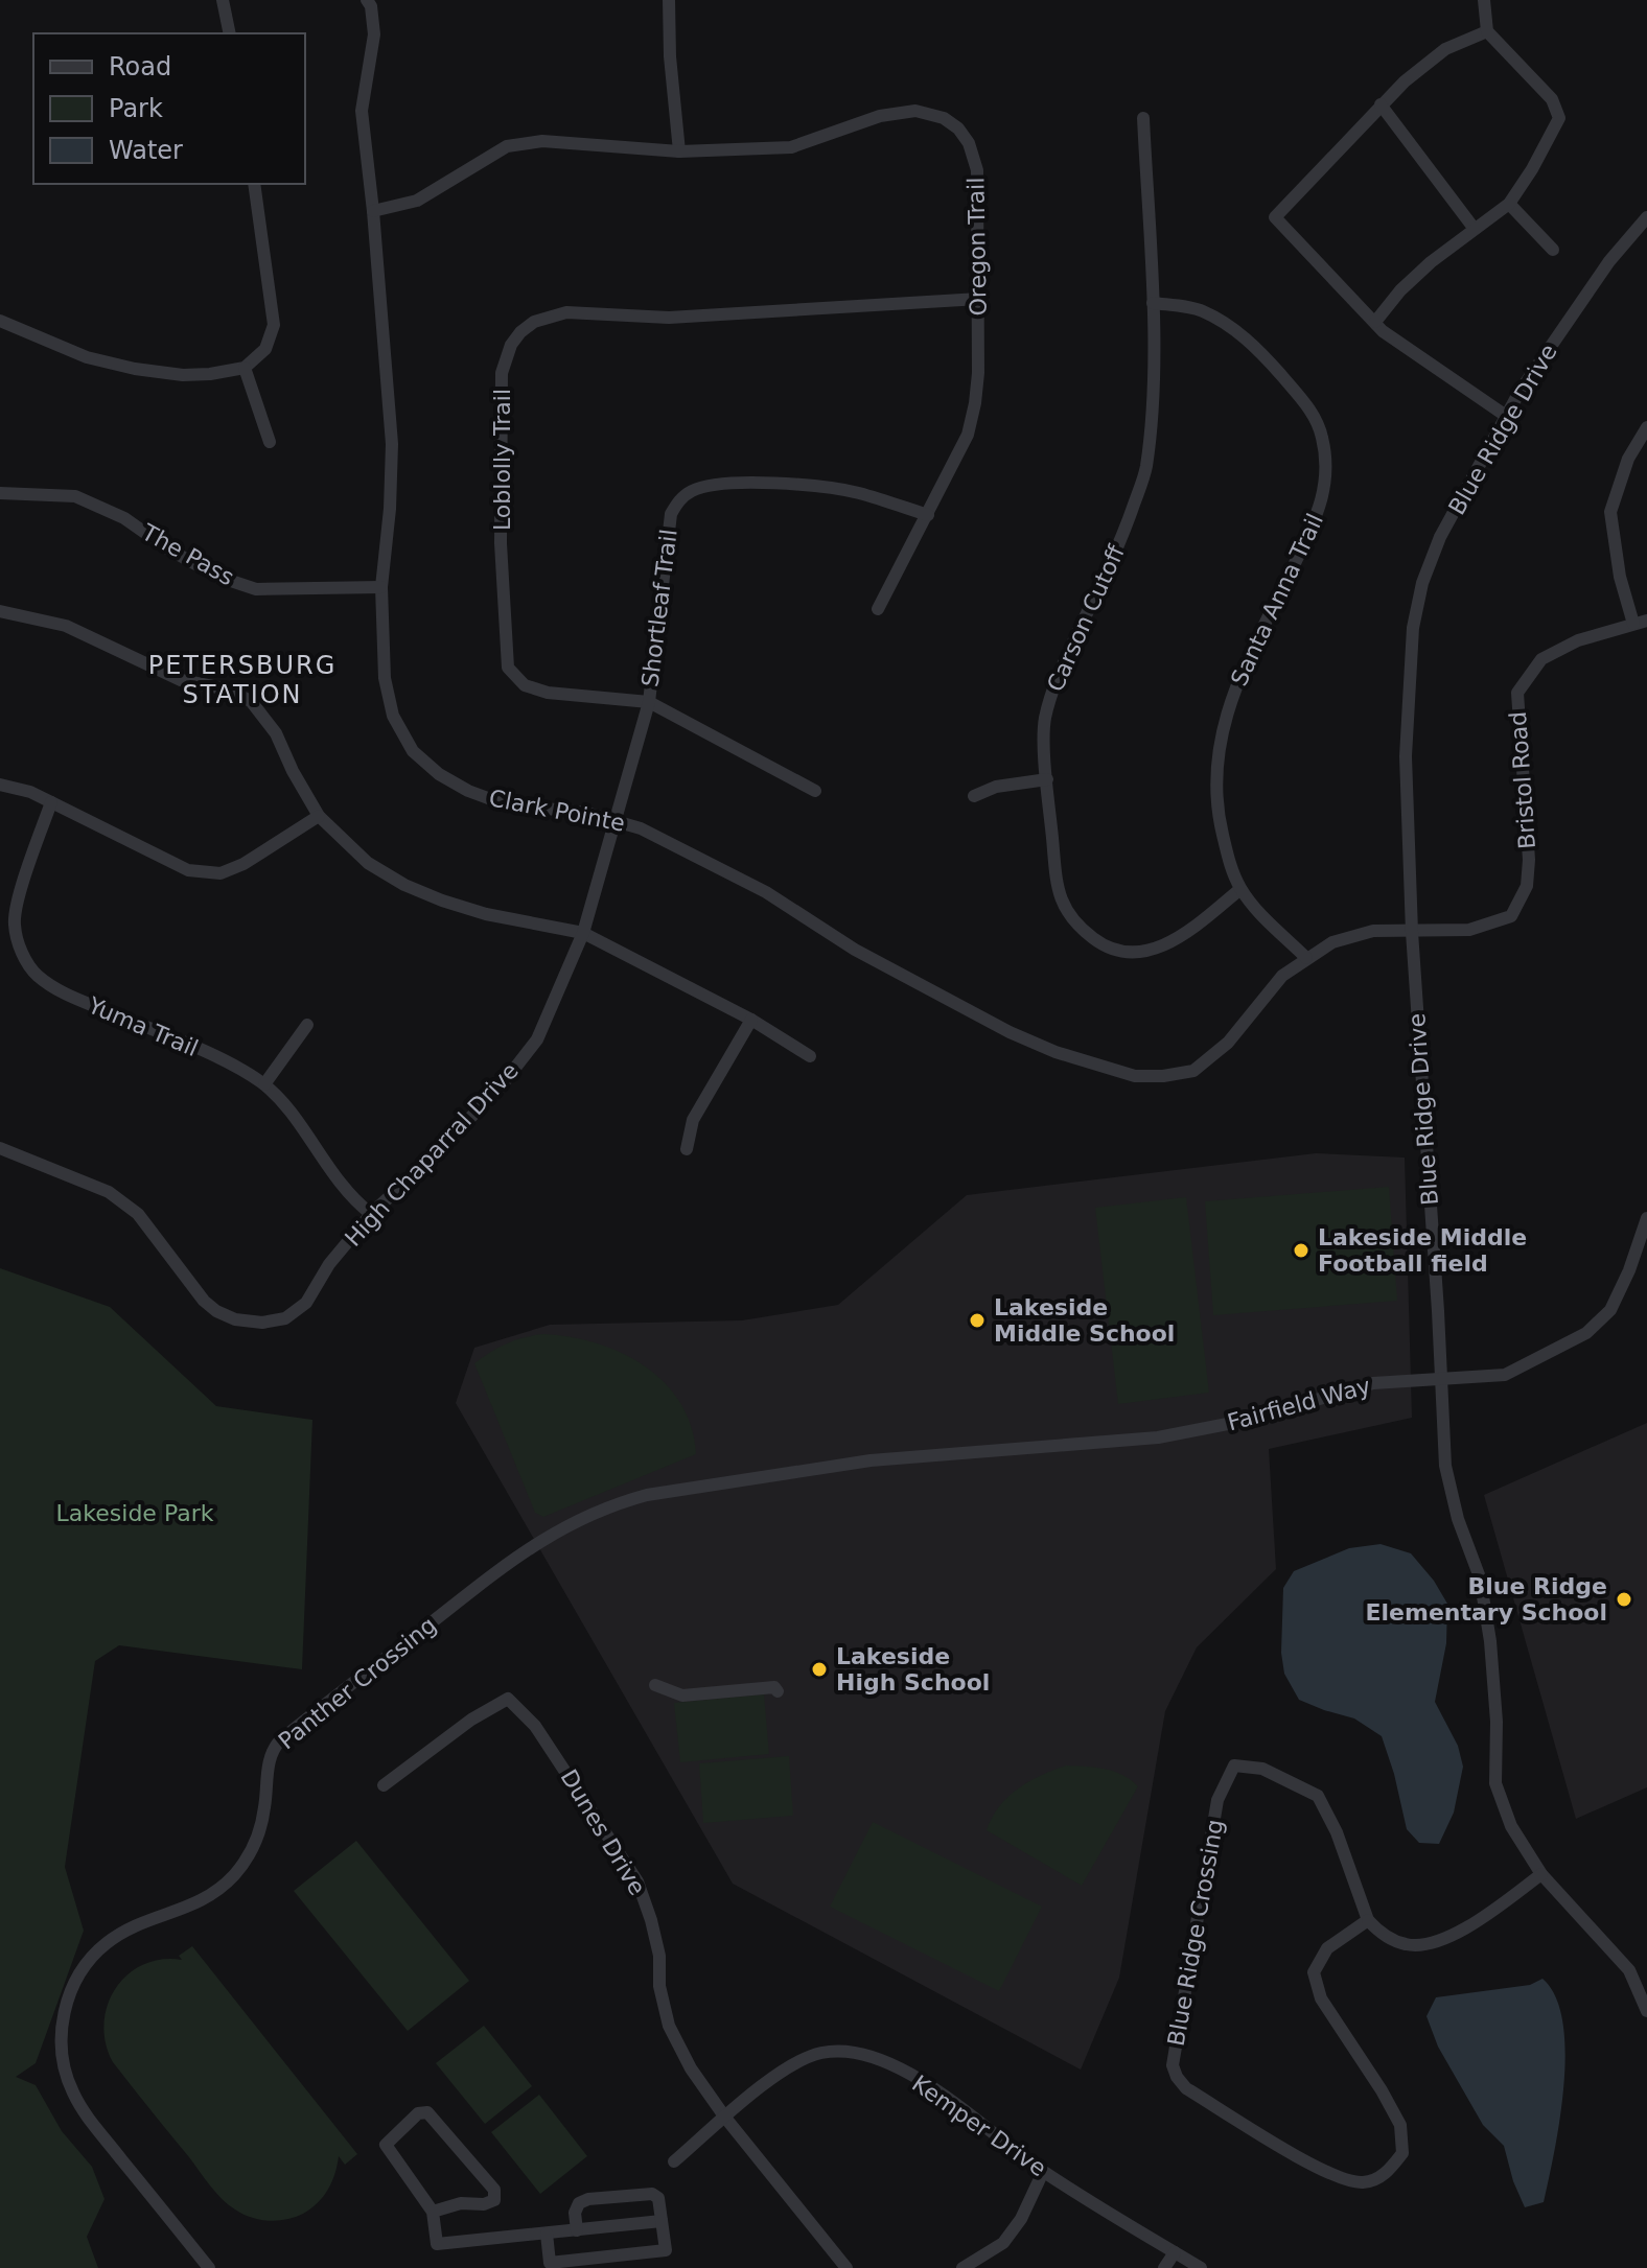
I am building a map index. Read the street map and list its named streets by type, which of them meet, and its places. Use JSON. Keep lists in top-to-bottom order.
{
  "streets": {
    "street": [
      "Oregon Trail",
      "Blue Ridge Drive",
      "Loblolly Trail",
      "The Pass",
      "Santa Anna Trail",
      "Shortleaf Trail",
      "Carson Cutoff",
      "Bristol Road",
      "Clark Pointe",
      "Yuma Trail",
      "High Chaparral Drive",
      "Fairfield Way",
      "Panther Crossing",
      "Dunes Drive",
      "Blue Ridge Crossing",
      "Kemper Drive"
    ]
  },
  "crossings": [
    ["Oregon Trail", "Loblolly Trail"],
    ["Oregon Trail", "Shortleaf Trail"],
    ["Oregon Trail", "Clark Pointe"],
    ["Blue Ridge Drive", "Bristol Road"],
    ["Blue Ridge Drive", "Clark Pointe"],
    ["Blue Ridge Drive", "Fairfield Way"],
    ["Loblolly Trail", "Shortleaf Trail"],
    ["The Pass", "Clark Pointe"],
    ["Santa Anna Trail", "Carson Cutoff"],
    ["Santa Anna Trail", "Clark Pointe"],
    ["Shortleaf Trail", "Clark Pointe"],
    ["Shortleaf Trail", "High Chaparral Drive"],
    ["Bristol Road", "Clark Pointe"],
    ["Clark Pointe", "High Chaparral Drive"],
    ["Yuma Trail", "High Chaparral Drive"],
    ["Fairfield Way", "Panther Crossing"],
    ["Dunes Drive", "Kemper Drive"]
  ],
  "districts": ["PETERSBURG STATION"],
  "parks": ["Lakeside Park"],
  "places": [
    "Lakeside Middle Football field",
    "Lakeside Middle School",
    "Blue Ridge Elementary School",
    "Lakeside High School"
  ],
  "legend": ["Road", "Park", "Water"]
}
